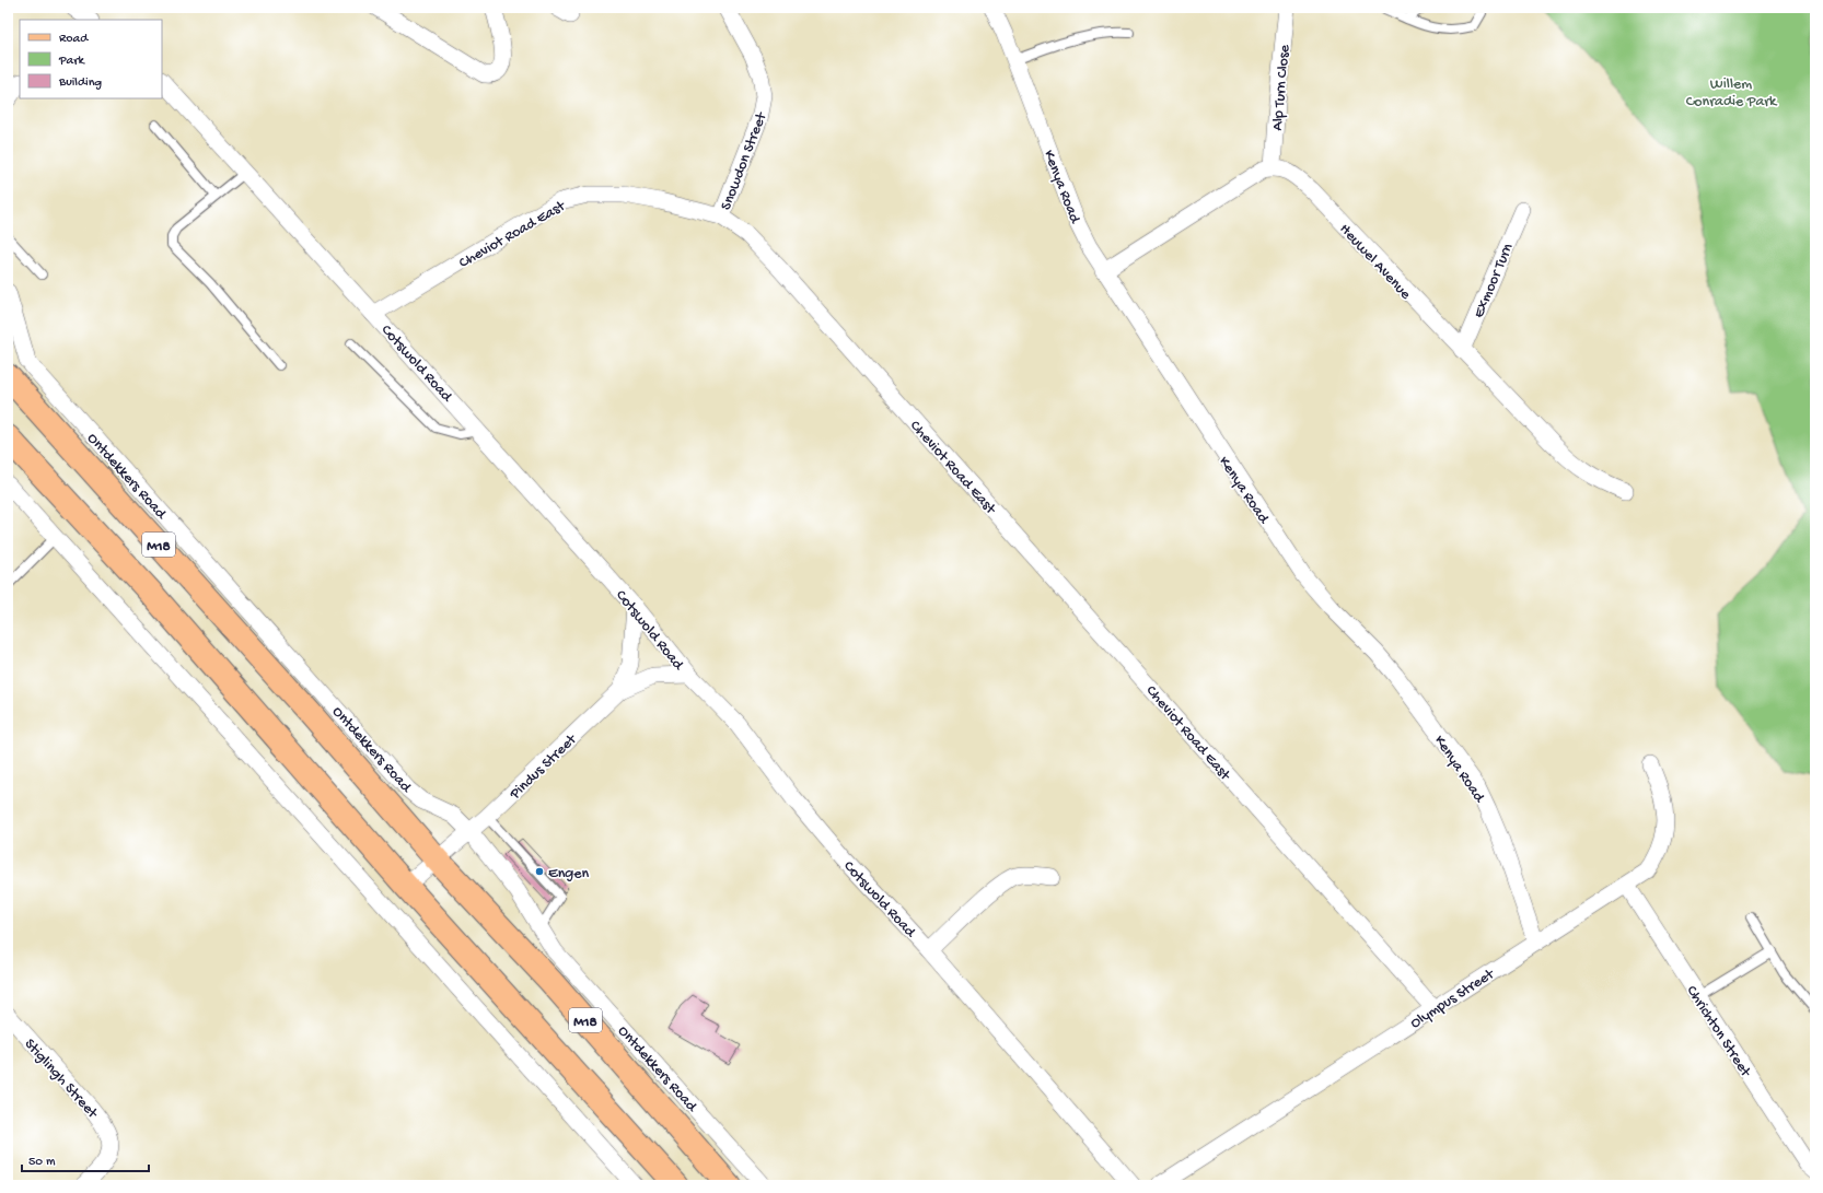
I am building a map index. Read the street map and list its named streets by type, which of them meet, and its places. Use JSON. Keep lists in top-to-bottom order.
{
  "streets": {
    "main road": ["Ontdekkers Road", "M18"],
    "street": [
      "Alp Turn Close",
      "Snowdon Street",
      "Kenya Road",
      "Cheviot Road East",
      "Heuwel Avenue",
      "Exmoor Turn",
      "Cotswold Road",
      "Pindus Street",
      "Olympus Street",
      "Chrichton Street",
      "Stiglingh Street"
    ]
  },
  "crossings": [
    ["Alp Turn Close", "Heuwel Avenue"],
    ["Snowdon Street", "Cheviot Road East"],
    ["Kenya Road", "Olympus Street"],
    ["Cheviot Road East", "Cotswold Road"],
    ["Cheviot Road East", "Olympus Street"],
    ["Heuwel Avenue", "Exmoor Turn"],
    ["Cotswold Road", "Pindus Street"],
    ["Ontdekkers Road", "Pindus Street"],
    ["M18", "Pindus Street"],
    ["Olympus Street", "Chrichton Street"]
  ],
  "parks": ["Willem Conradie Park"],
  "places": ["Engen"],
  "legend": ["Road", "Park", "Building"],
  "scale_bar": "50 m"
}
